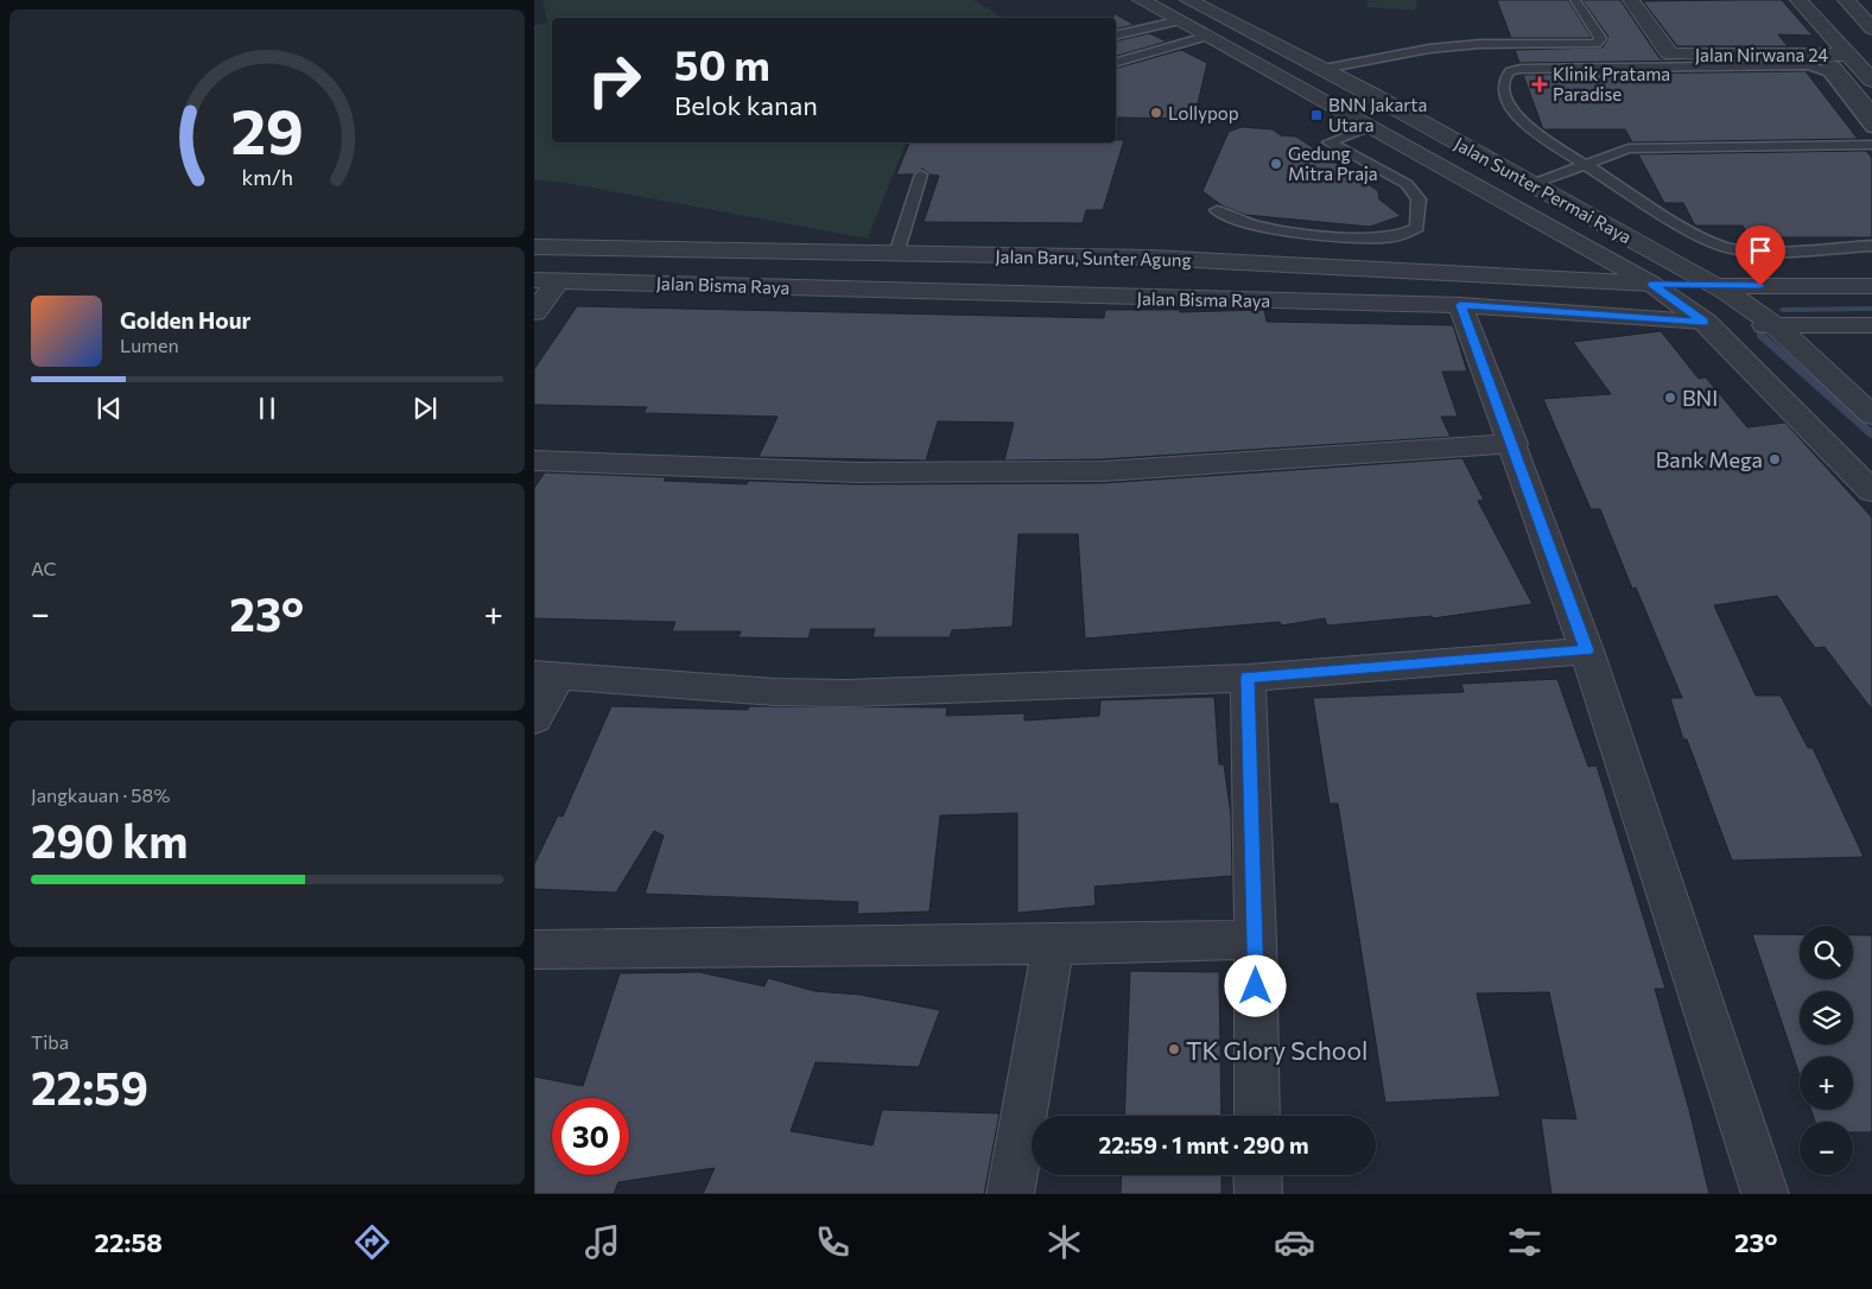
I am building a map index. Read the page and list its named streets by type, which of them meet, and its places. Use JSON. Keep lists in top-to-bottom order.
{
  "streets": {
    "street": [
      "Jalan Nirwana 24",
      "Jalan Sunter Permai Raya",
      "Jalan Baru, Sunter Agung",
      "Jalan Bisma Raya"
    ]
  },
  "crossings": [
    ["Jalan Sunter Permai Raya", "Jalan Baru, Sunter Agung"],
    ["Jalan Sunter Permai Raya", "Jalan Bisma Raya"]
  ],
  "places": {
    "health": ["Klinik Pratama Paradise"],
    "other": [
      "Lollypop",
      "Gedung Mitra Praja",
      "BNI",
      "Bank Mega",
      "TK Glory School"
    ],
    "transit": ["BNN Jakarta Utara"]
  },
  "page": {
    "turn": ["50 m", "Belok kanan"],
    "song": ["Golden Hour", "Lumen"],
    "tile": [
      "AC",
      ["Jangkauan · 58%", "290 km"],
      ["Tiba", "22:59"]
    ],
    "heat": ["−", "23°", "+"],
    "map_buttons": ["+", "−"],
    "limit": "30",
    "trip": "22:59 · 1 mnt · 290 m",
    "tabs": ["22:58", "23°"],
    "gauge": ["29", "km/h"]
  }
}
